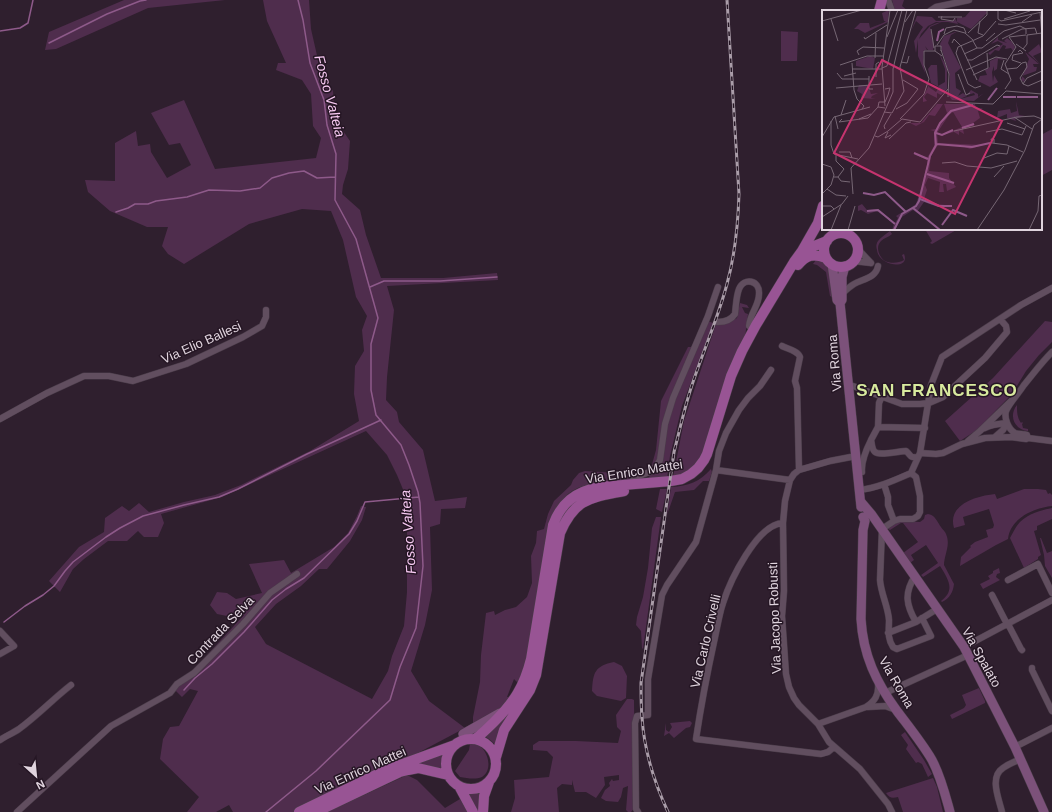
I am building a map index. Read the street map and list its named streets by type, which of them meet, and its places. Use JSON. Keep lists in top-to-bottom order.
{
  "streets": {
    "main road": ["Via Roma", "Via Enrico Mattei", "Via Spalato"],
    "street": [
      "Via Elio Ballesi",
      "Via Jacopo Robusti",
      "Contrada Selva",
      "Via Carlo Crivelli"
    ]
  },
  "crossings": [
    ["Via Roma", "Via Enrico Mattei"],
    ["Via Roma", "Via Spalato"],
    ["Via Jacopo Robusti", "Via Carlo Crivelli"]
  ],
  "districts": ["SAN FRANCESCO"],
  "water": ["Fosso Valteia"],
  "north": "bottom right"
}
